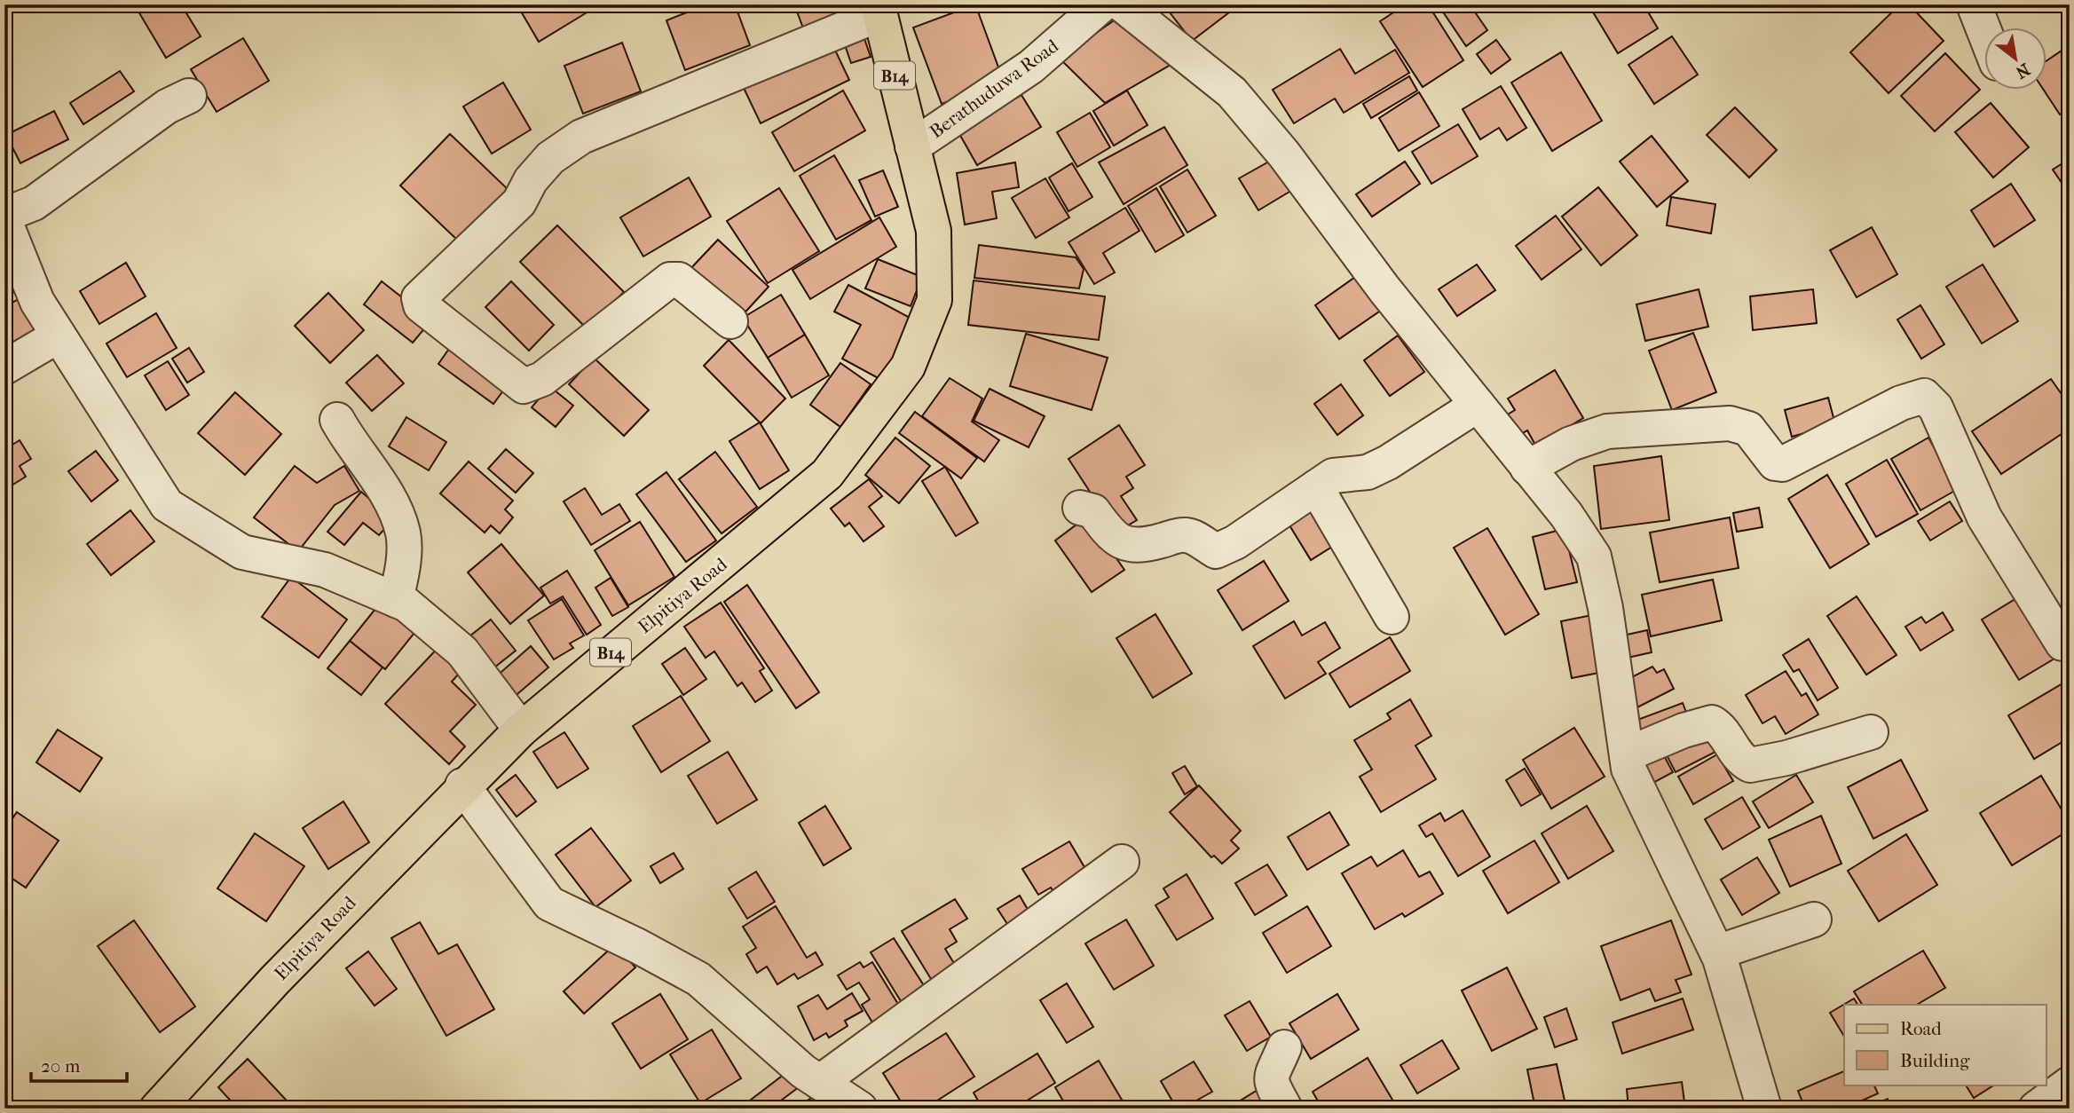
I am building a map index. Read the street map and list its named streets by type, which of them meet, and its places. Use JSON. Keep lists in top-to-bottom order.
{
  "streets": {
    "main road": ["B14", "Elpitiya Road"],
    "street": ["Berathuduwa Road"]
  },
  "crossings": [
    ["Berathuduwa Road", "Elpitiya Road"]
  ],
  "legend": ["Road", "Building"],
  "scale_bar": "20 m",
  "north": "bottom right"
}
